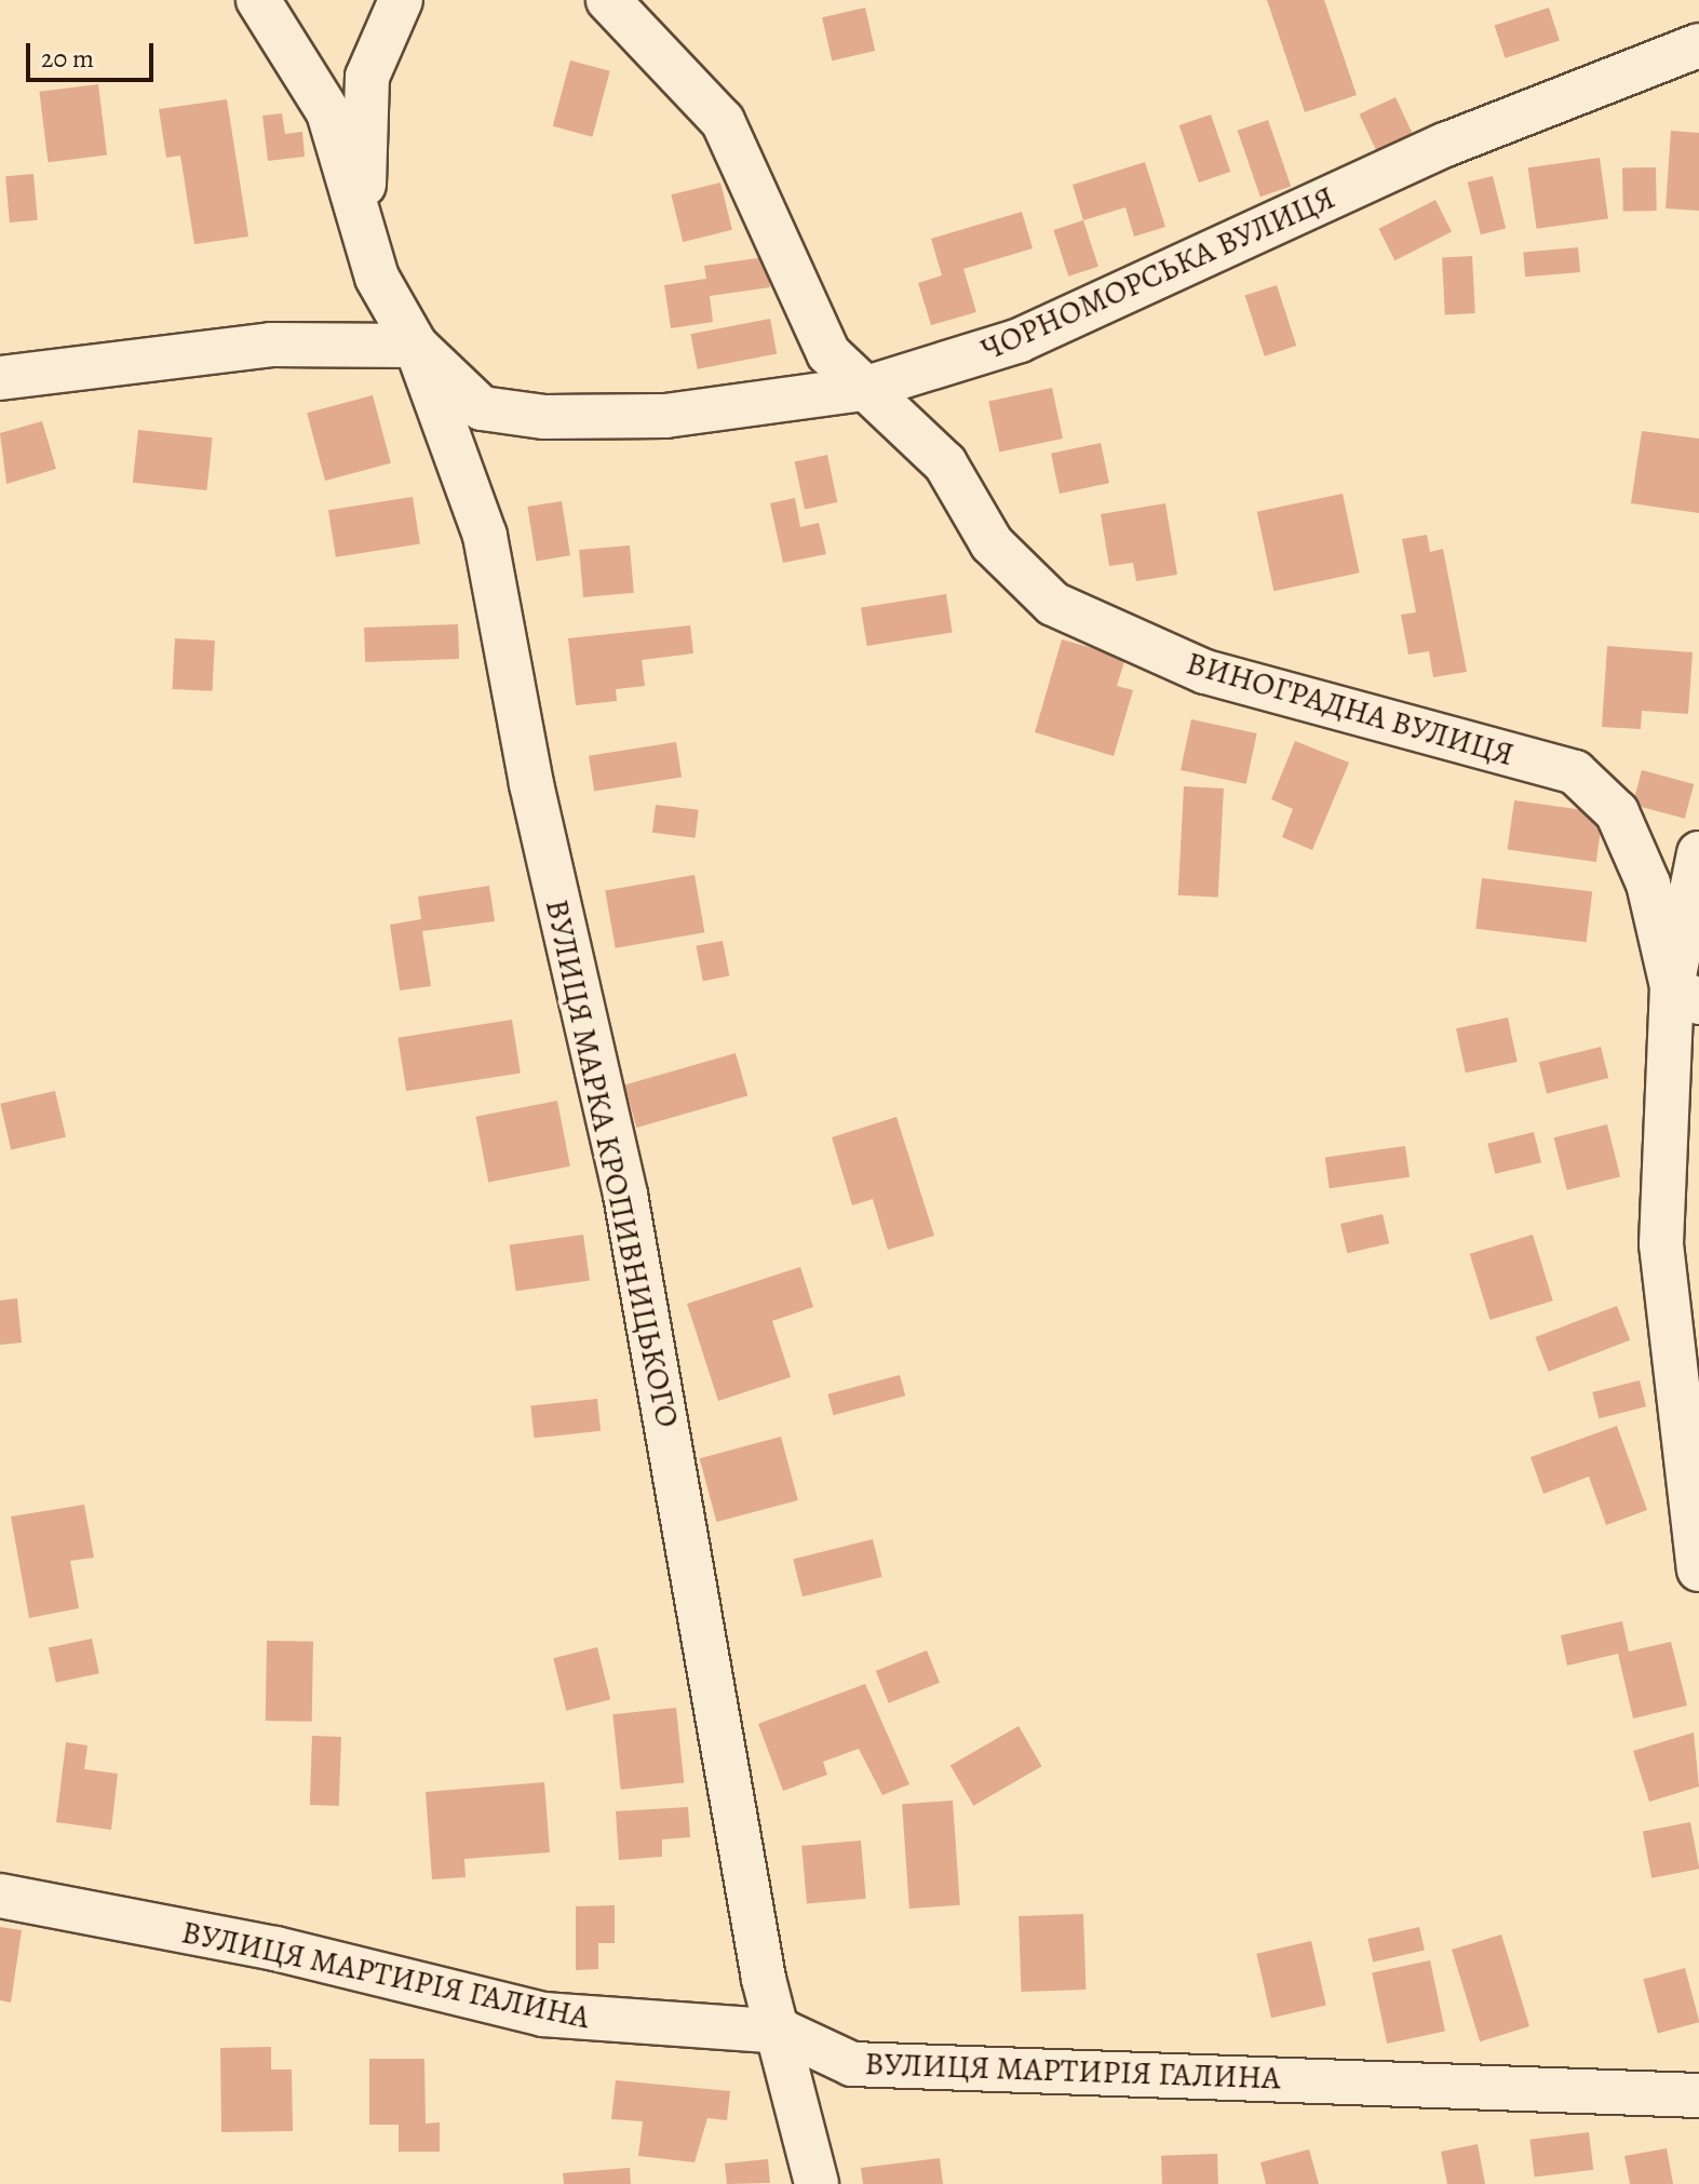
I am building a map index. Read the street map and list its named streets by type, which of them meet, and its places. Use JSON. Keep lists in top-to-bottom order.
{
  "streets": {
    "street": [
      "ЧОРНОМОРСЬКА ВУЛИЦЯ",
      "ВИНОГРАДНА ВУЛИЦЯ",
      "ВУЛИЦЯ МАРКА КРОПИВНИЦЬКОГО",
      "ВУЛИЦЯ МАРТИРІЯ ГАЛИНА"
    ]
  },
  "crossings": [
    ["ЧОРНОМОРСЬКА ВУЛИЦЯ", "ВИНОГРАДНА ВУЛИЦЯ"],
    ["ЧОРНОМОРСЬКА ВУЛИЦЯ", "ВУЛИЦЯ МАРКА КРОПИВНИЦЬКОГО"],
    ["ВУЛИЦЯ МАРКА КРОПИВНИЦЬКОГО", "ВУЛИЦЯ МАРТИРІЯ ГАЛИНА"]
  ],
  "scale_bar": "20 m"
}
